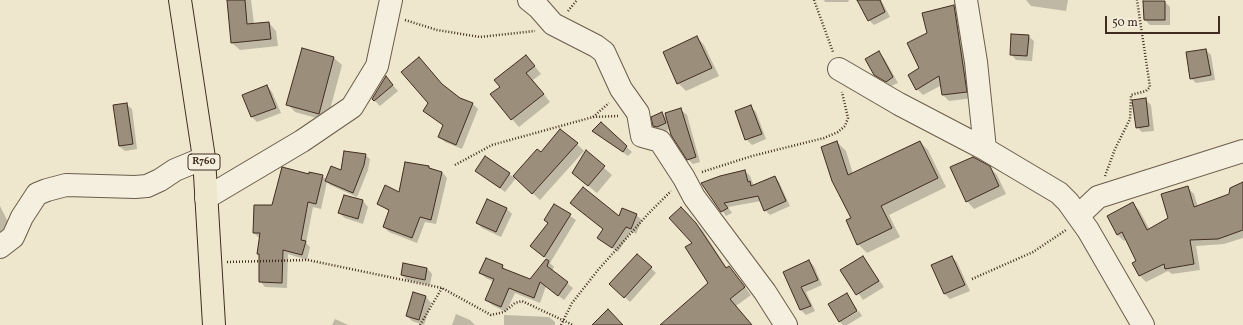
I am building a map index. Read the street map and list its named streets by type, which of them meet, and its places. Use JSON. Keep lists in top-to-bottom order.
{
  "streets": {
    "main road": ["R760"]
  },
  "scale_bar": "50 m"
}
